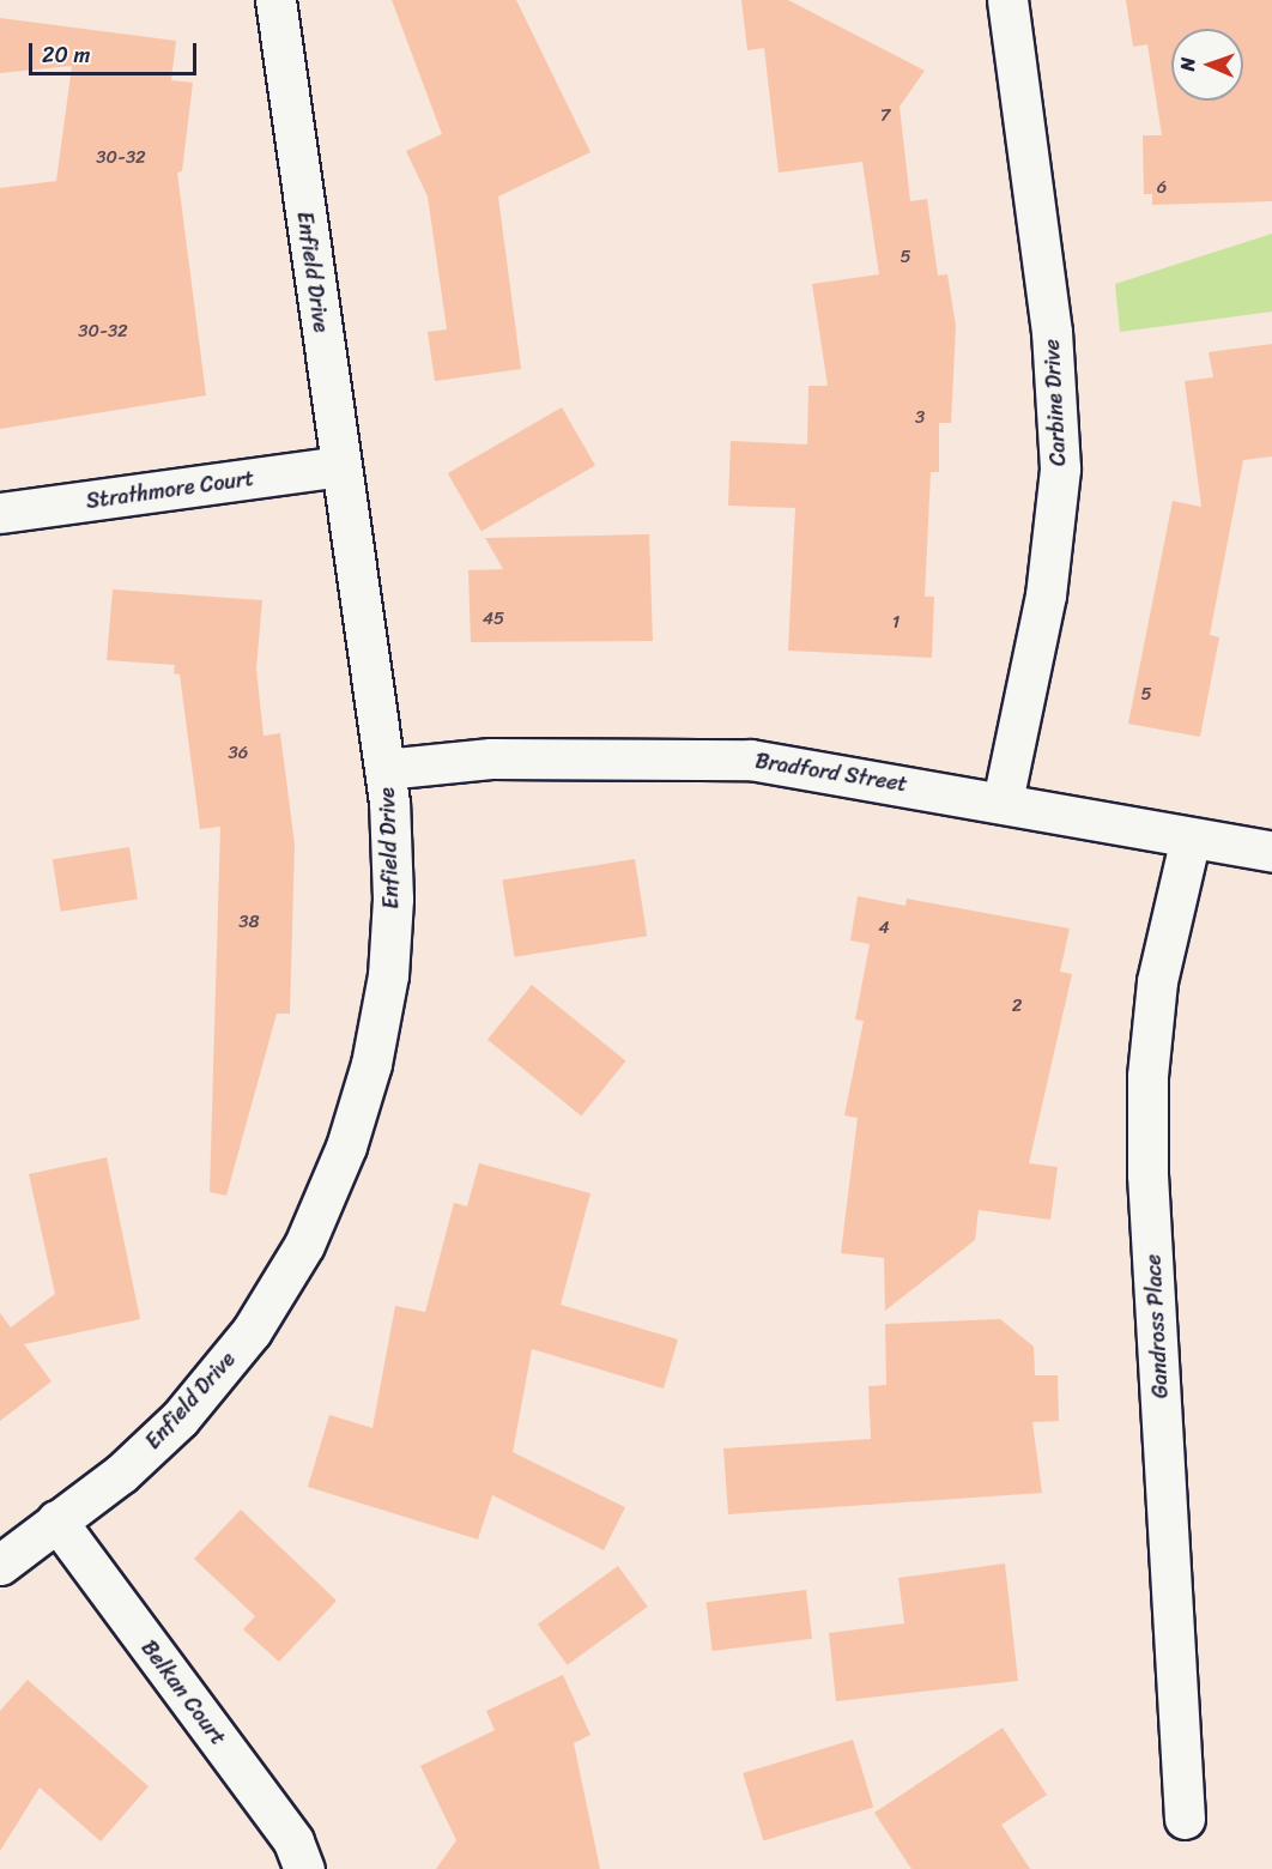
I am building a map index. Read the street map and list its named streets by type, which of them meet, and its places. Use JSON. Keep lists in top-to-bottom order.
{
  "streets": {
    "street": [
      "Enfield Drive",
      "Carbine Drive",
      "Strathmore Court",
      "Bradford Street",
      "Gandross Place",
      "Belkan Court"
    ]
  },
  "crossings": [
    ["Enfield Drive", "Strathmore Court"],
    ["Enfield Drive", "Bradford Street"],
    ["Enfield Drive", "Belkan Court"],
    ["Carbine Drive", "Bradford Street"],
    ["Bradford Street", "Gandross Place"]
  ],
  "house_numbers": [
    "7",
    "30-32",
    "6",
    "5",
    "30-32",
    "3",
    "45",
    "1",
    "5",
    "36",
    "38",
    "4",
    "2"
  ],
  "scale_bar": "20 m",
  "north": "left"
}
